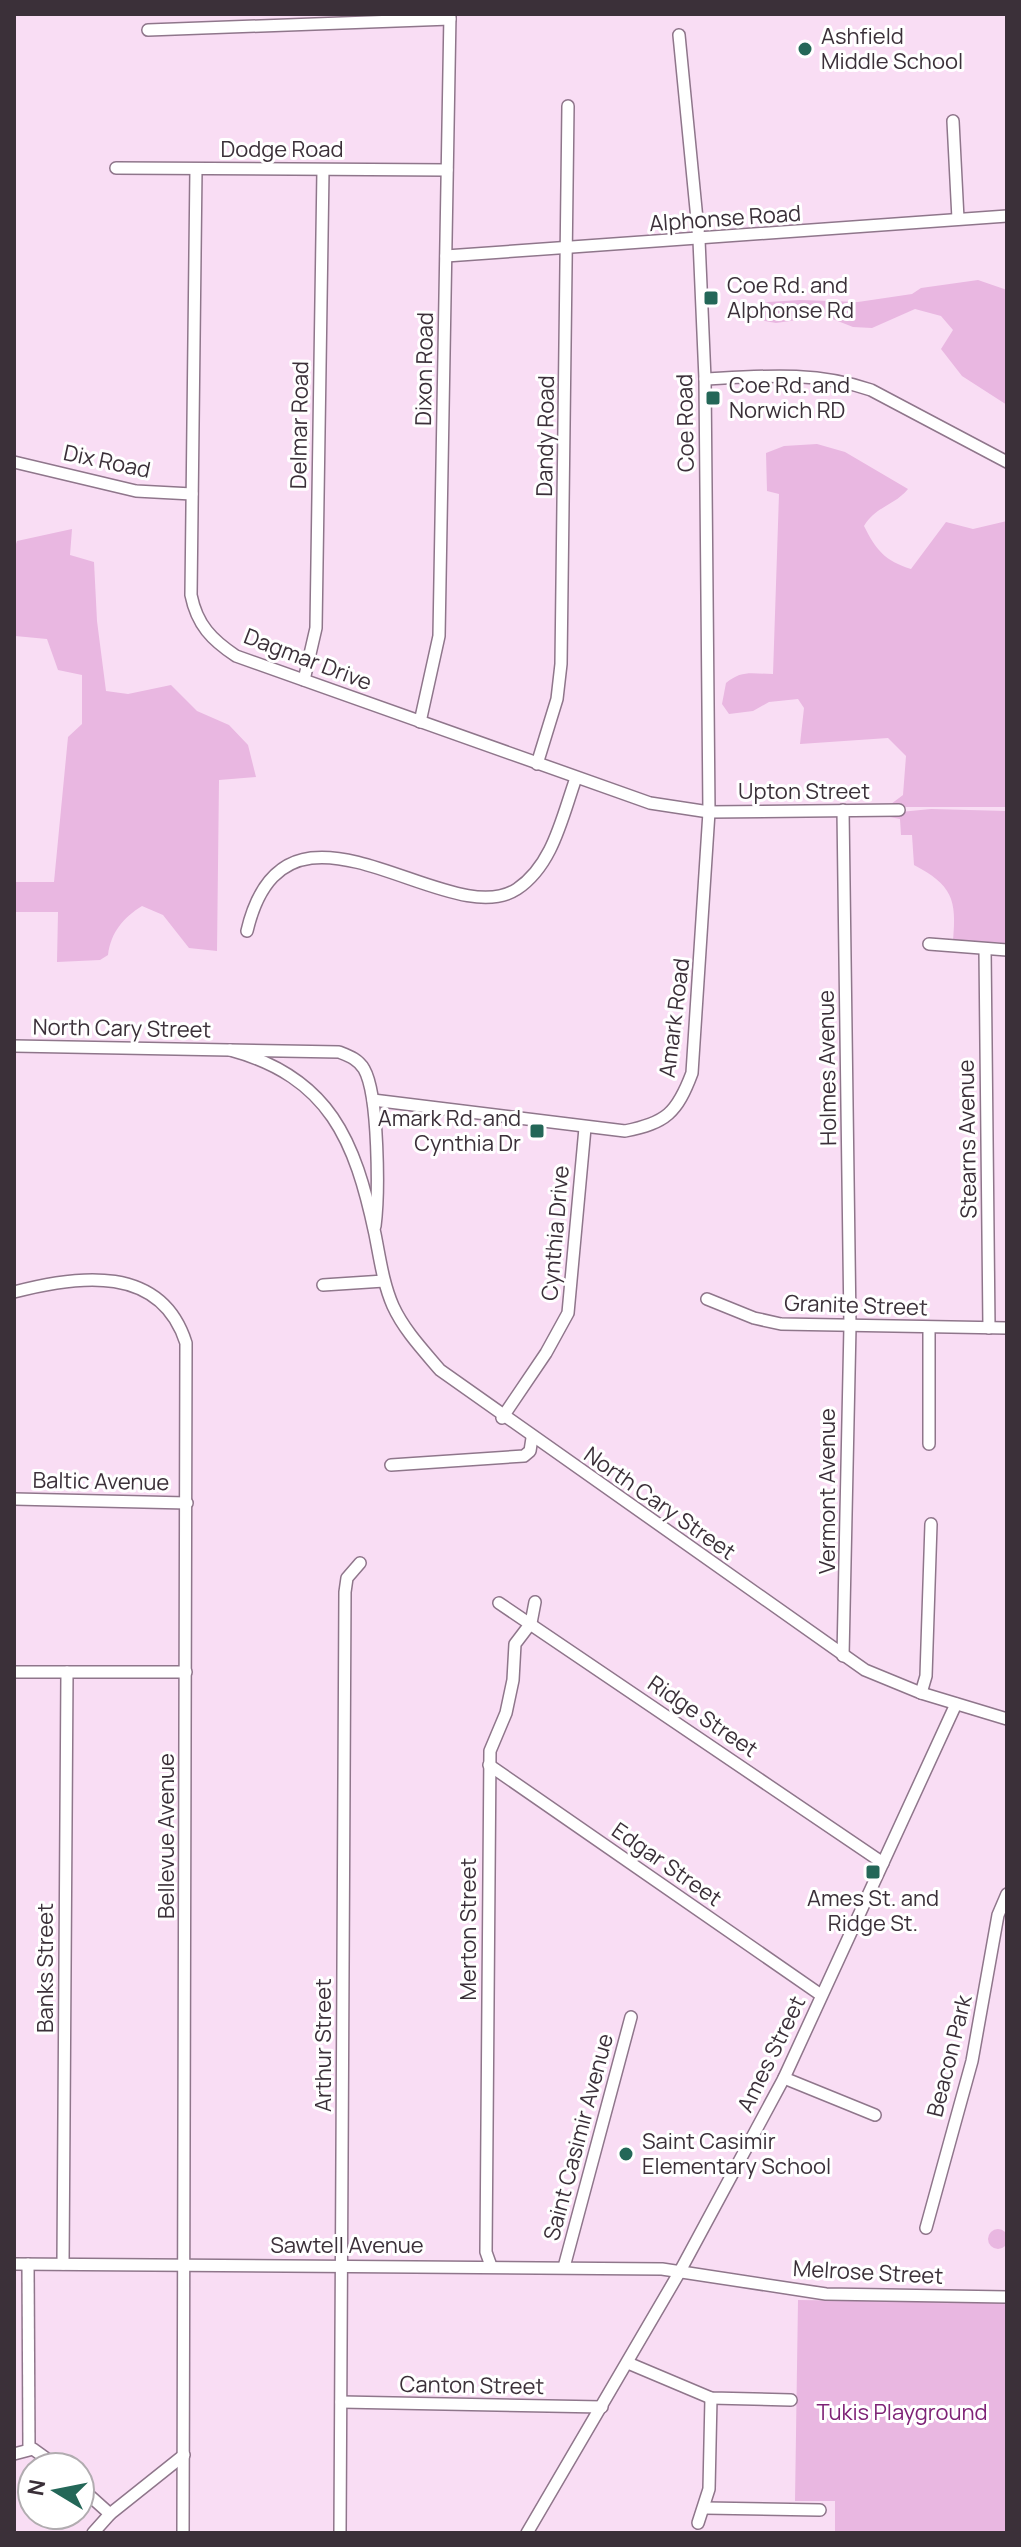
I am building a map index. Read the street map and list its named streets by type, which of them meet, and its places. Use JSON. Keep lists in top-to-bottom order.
{
  "streets": {
    "street": [
      "Dodge Road",
      "Alphonse Road",
      "Dixon Road",
      "Coe Road",
      "Delmar Road",
      "Dandy Road",
      "Dix Road",
      "Dagmar Drive",
      "Upton Street",
      "Amark Road",
      "North Cary Street",
      "Holmes Avenue",
      "Stearns Avenue",
      "Cynthia Drive",
      "Granite Street",
      "Baltic Avenue",
      "Vermont Avenue",
      "Ridge Street",
      "Bellevue Avenue",
      "Edgar Street",
      "Merton Street",
      "Banks Street",
      "Arthur Street",
      "Ames Street",
      "Beacon Park",
      "Saint Casimir Avenue",
      "Sawtell Avenue",
      "Melrose Street",
      "Canton Street"
    ]
  },
  "crossings": [
    ["Dodge Road", "Dixon Road"],
    ["Dodge Road", "Delmar Road"],
    ["Dodge Road", "Dagmar Drive"],
    ["Alphonse Road", "Dixon Road"],
    ["Alphonse Road", "Coe Road"],
    ["Alphonse Road", "Dandy Road"],
    ["Dixon Road", "Dagmar Drive"],
    ["Coe Road", "Dagmar Drive"],
    ["Coe Road", "Upton Street"],
    ["Coe Road", "Amark Road"],
    ["Delmar Road", "Dagmar Drive"],
    ["Dandy Road", "Dagmar Drive"],
    ["Dix Road", "Dagmar Drive"],
    ["Dagmar Drive", "Upton Street"],
    ["Dagmar Drive", "Amark Road"],
    ["Upton Street", "Amark Road"],
    ["Upton Street", "Holmes Avenue"],
    ["Amark Road", "North Cary Street"],
    ["Amark Road", "Cynthia Drive"],
    ["North Cary Street", "Cynthia Drive"],
    ["North Cary Street", "Vermont Avenue"],
    ["North Cary Street", "Ames Street"],
    ["Holmes Avenue", "Granite Street"],
    ["Holmes Avenue", "Vermont Avenue"],
    ["Stearns Avenue", "Granite Street"],
    ["Granite Street", "Vermont Avenue"],
    ["Baltic Avenue", "Bellevue Avenue"],
    ["Ridge Street", "Merton Street"],
    ["Ridge Street", "Ames Street"],
    ["Bellevue Avenue", "Sawtell Avenue"],
    ["Edgar Street", "Merton Street"],
    ["Edgar Street", "Ames Street"],
    ["Merton Street", "Sawtell Avenue"],
    ["Banks Street", "Sawtell Avenue"],
    ["Arthur Street", "Sawtell Avenue"],
    ["Arthur Street", "Canton Street"],
    ["Ames Street", "Sawtell Avenue"],
    ["Ames Street", "Melrose Street"],
    ["Ames Street", "Canton Street"],
    ["Saint Casimir Avenue", "Sawtell Avenue"],
    ["Sawtell Avenue", "Melrose Street"]
  ],
  "parks": ["Tukis Playground"],
  "places": {
    "other": ["Ashfield Middle School", "Saint Casimir Elementary School"],
    "transit": [
      "Coe Rd. and Alphonse Rd",
      "Coe Rd. and Norwich RD",
      "Amark Rd. and Cynthia Dr",
      "Ames St. and Ridge St."
    ]
  },
  "north": "left"
}
